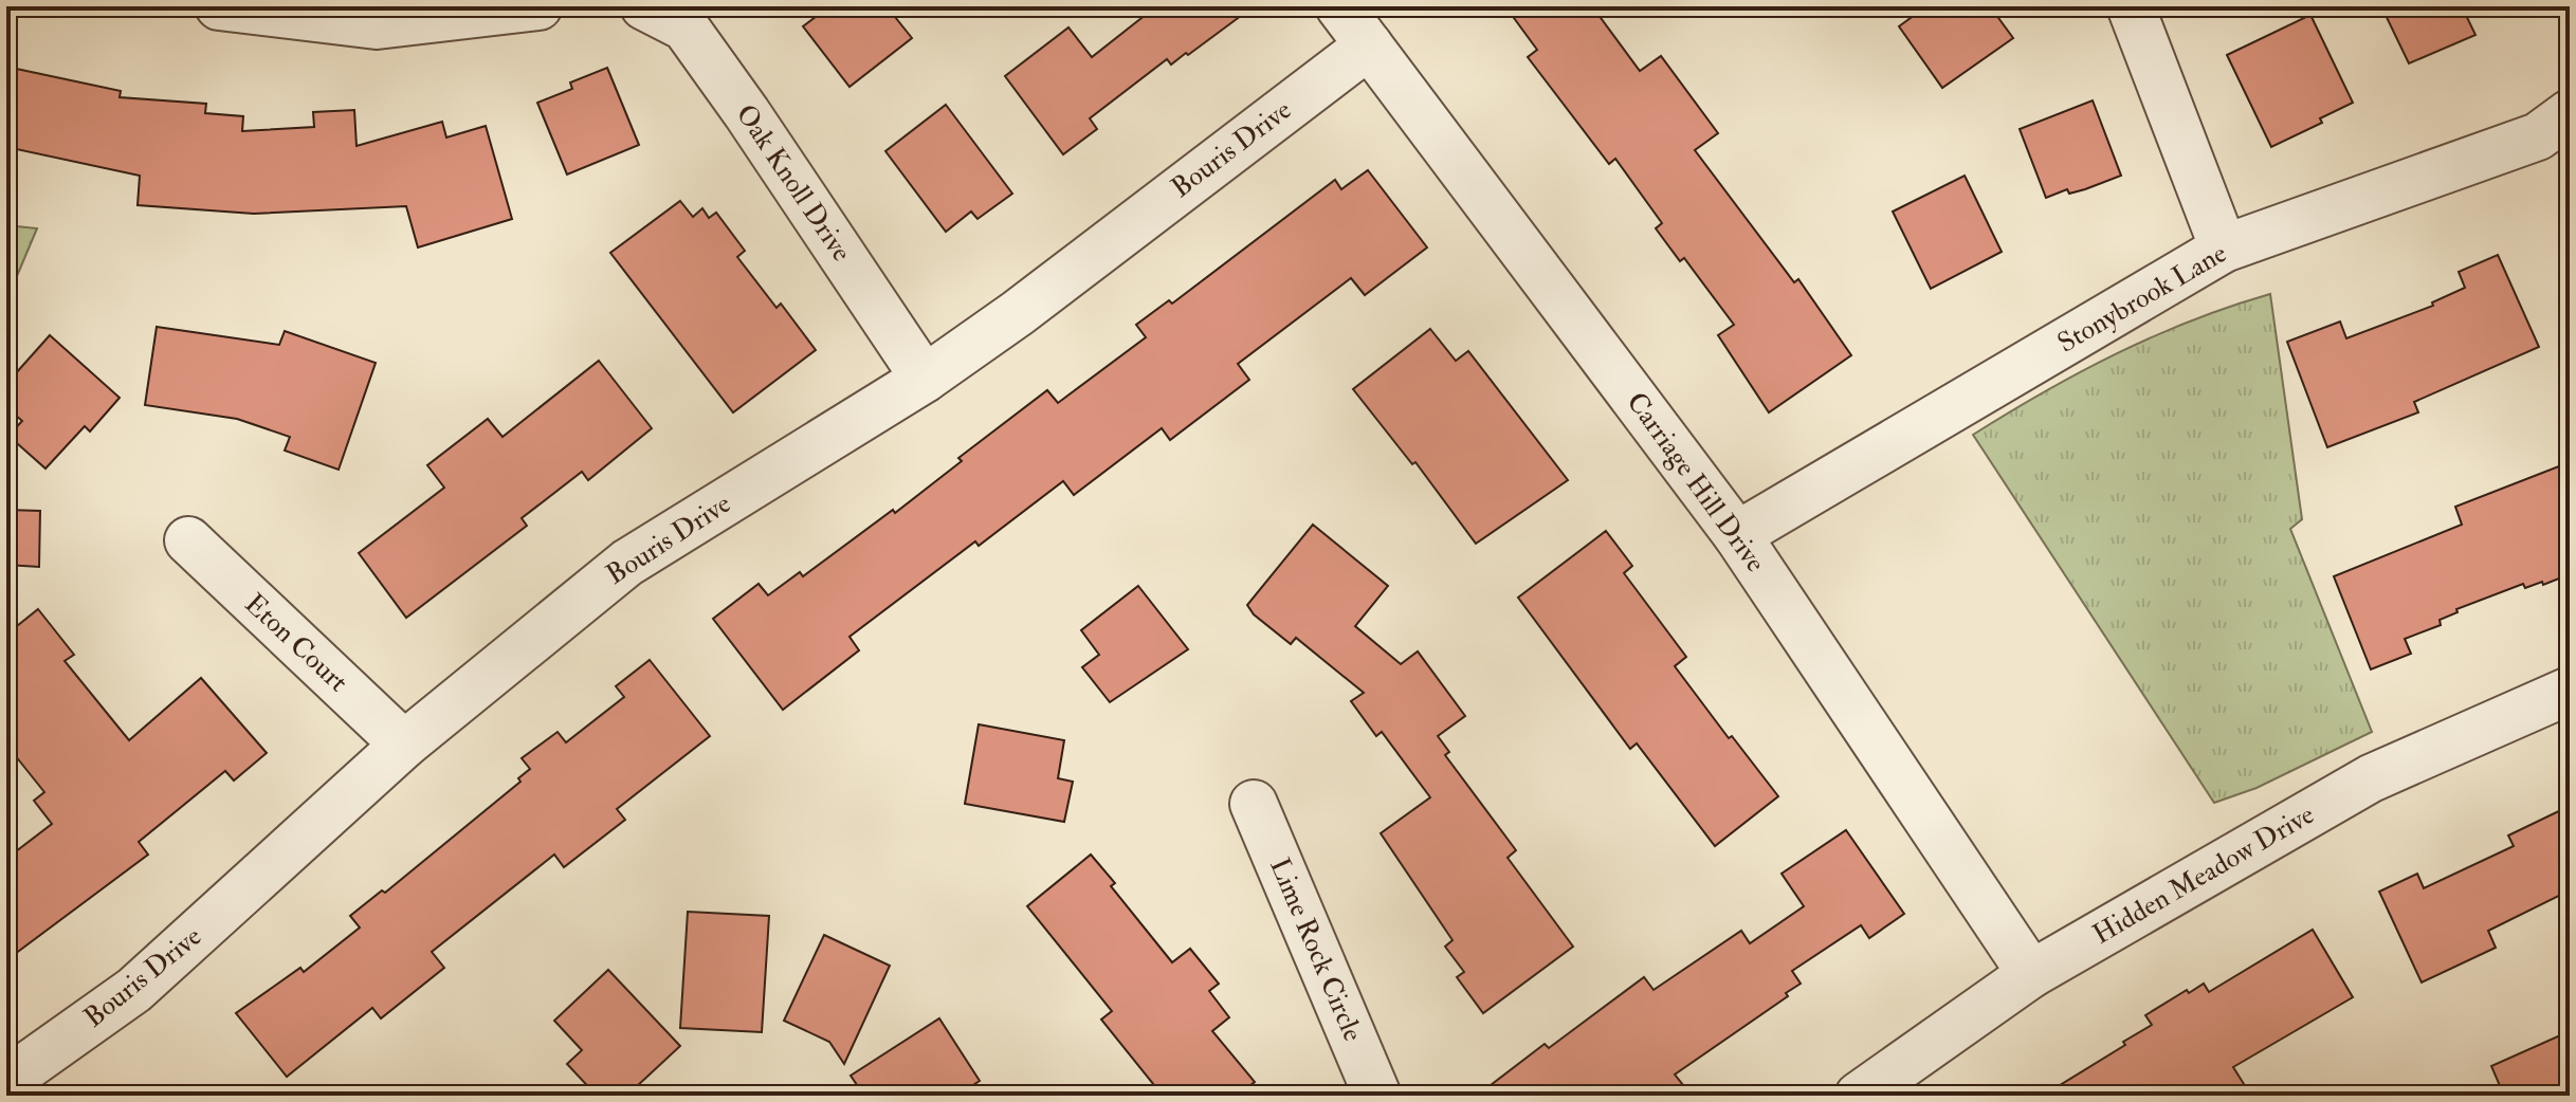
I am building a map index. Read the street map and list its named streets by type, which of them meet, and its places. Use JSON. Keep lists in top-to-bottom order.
{
  "streets": {
    "street": [
      "Bouris Drive",
      "Oak Knoll Drive",
      "Stonybrook Lane",
      "Carriage Hill Drive",
      "Eton Court",
      "Hidden Meadow Drive",
      "Lime Rock Circle"
    ]
  },
  "crossings": [
    ["Bouris Drive", "Oak Knoll Drive"],
    ["Bouris Drive", "Carriage Hill Drive"],
    ["Bouris Drive", "Eton Court"],
    ["Stonybrook Lane", "Carriage Hill Drive"],
    ["Carriage Hill Drive", "Hidden Meadow Drive"]
  ]
}
